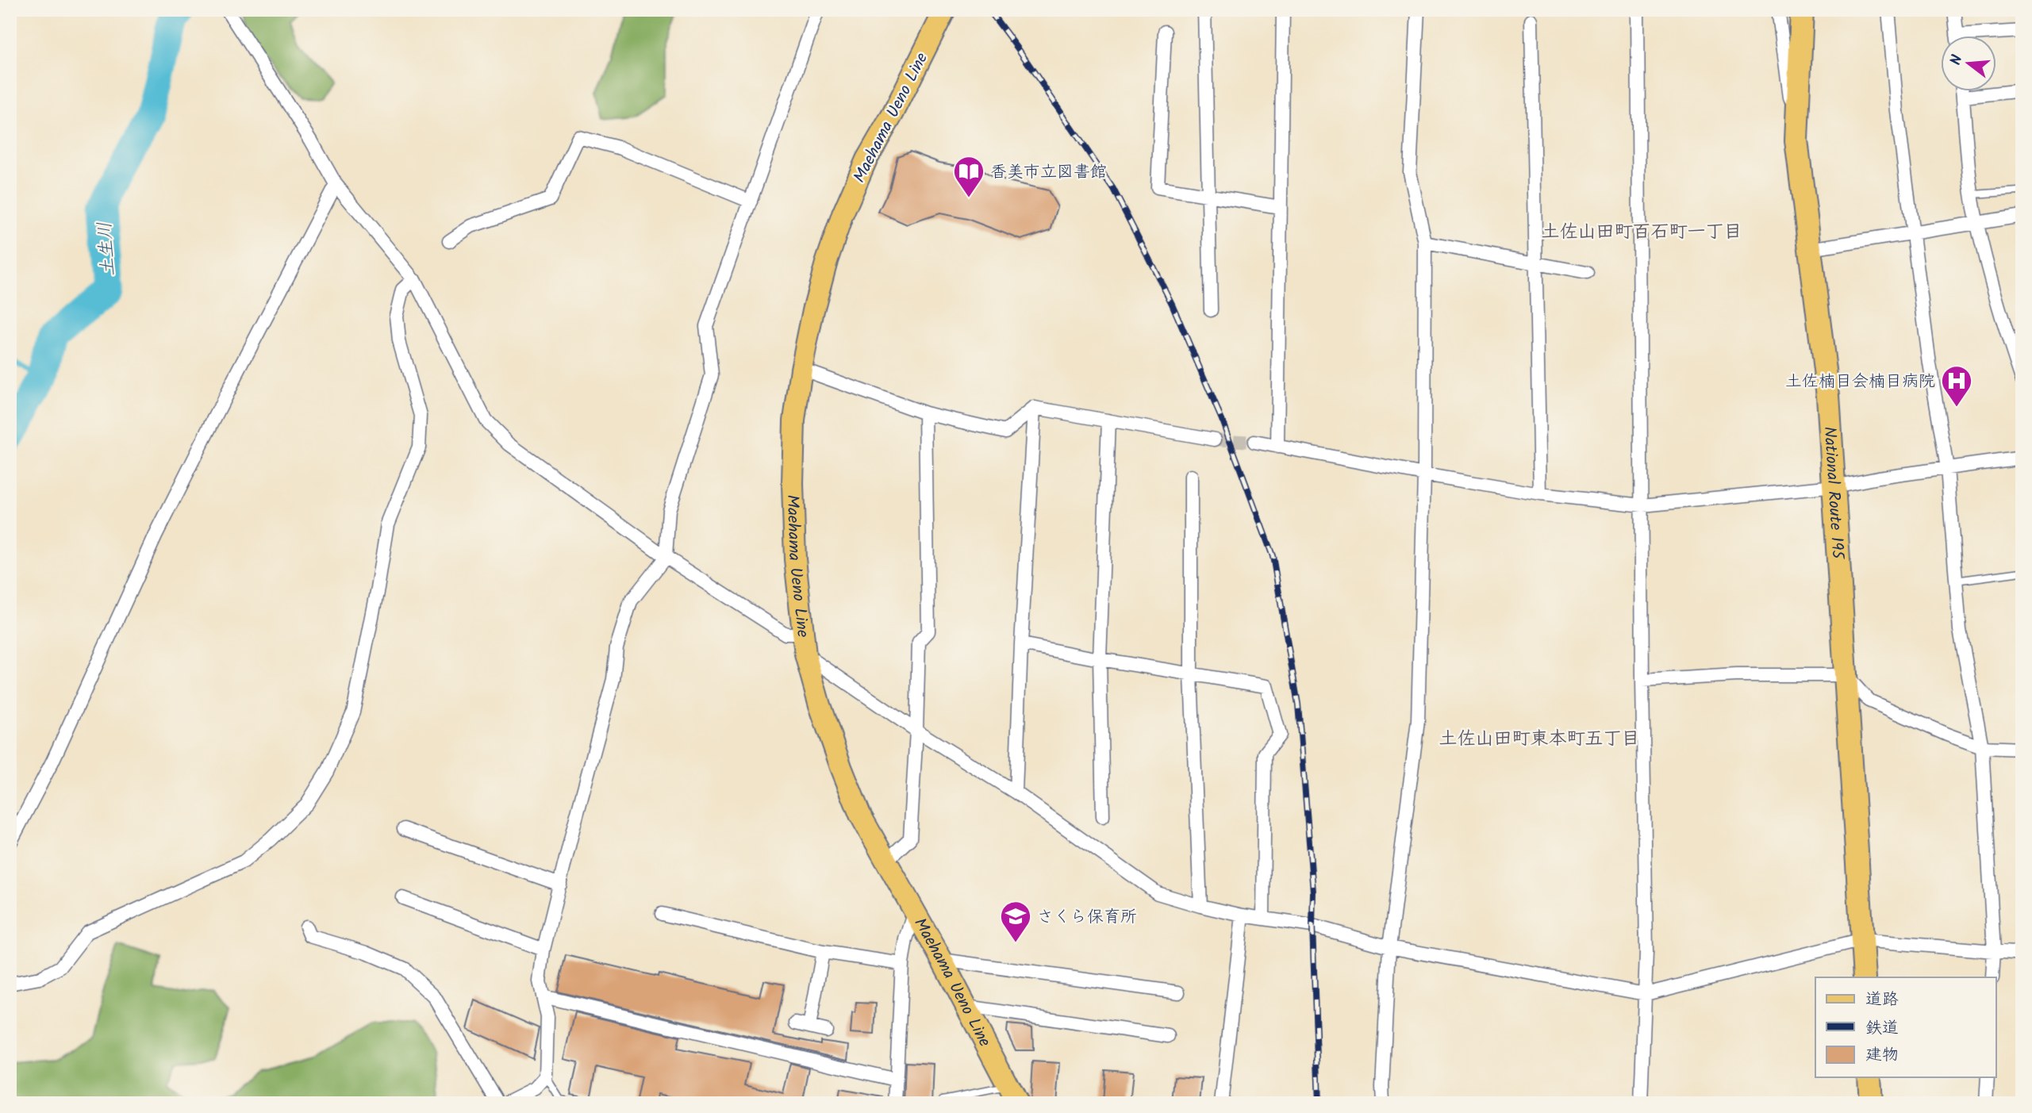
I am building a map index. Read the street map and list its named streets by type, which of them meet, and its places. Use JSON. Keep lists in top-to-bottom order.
{
  "streets": {
    "highway": ["National Route 195"],
    "main road": ["Maehama Ueno Line"]
  },
  "districts": ["土佐山田町百石町一丁目", "土佐山田町東本町五丁目"],
  "water": ["土生川"],
  "places": {
    "library": ["香美市立図書館"],
    "hospital": ["土佐楠目会楠目病院"],
    "school or university": ["さくら保育所"]
  },
  "legend": ["道路", "鉄道", "建物"],
  "north": "left"
}
